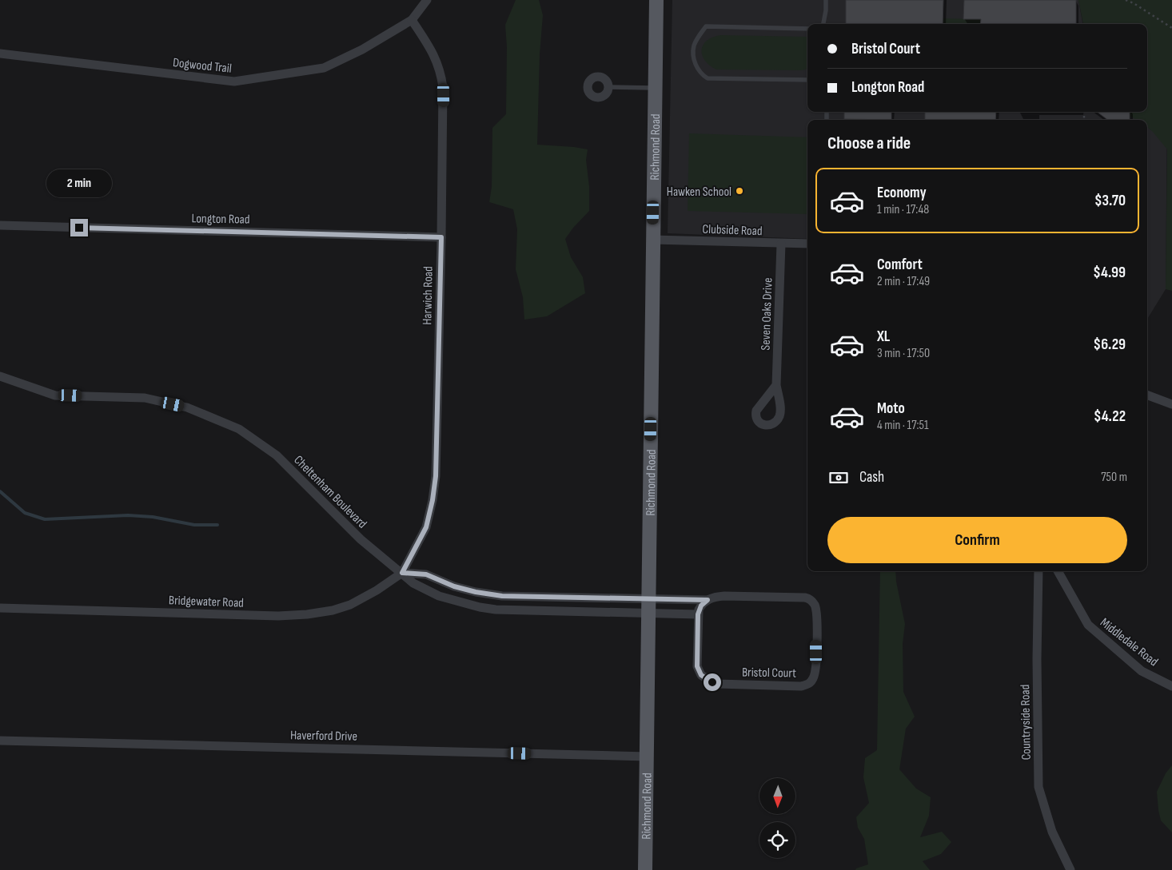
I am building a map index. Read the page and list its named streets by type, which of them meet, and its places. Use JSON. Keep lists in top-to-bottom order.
{
  "streets": {
    "main road": ["Richmond Road"],
    "street": [
      "Dogwood Trail",
      "Longton Road",
      "Clubside Road",
      "Harwich Road",
      "Seven Oaks Drive",
      "Cheltenham Boulevard",
      "Bridgewater Road",
      "Middledale Road",
      "Bristol Court",
      "Countryside Road",
      "Haverford Drive"
    ]
  },
  "crossings": [
    ["Dogwood Trail", "Harwich Road"],
    ["Richmond Road", "Clubside Road"],
    ["Richmond Road", "Cheltenham Boulevard"],
    ["Richmond Road", "Haverford Drive"],
    ["Longton Road", "Harwich Road"],
    ["Clubside Road", "Seven Oaks Drive"],
    ["Harwich Road", "Cheltenham Boulevard"],
    ["Harwich Road", "Bridgewater Road"],
    ["Cheltenham Boulevard", "Bridgewater Road"]
  ],
  "places": ["Hawken School"],
  "north": "bottom",
  "page": {
    "banner": ["Bristol Court", "Longton Road"],
    "heading": "Choose a ride",
    "list": [
      {
        "name": "Economy",
        "note": "1 min · 17:48",
        "value": "$3.70"
      },
      {
        "name": "Comfort",
        "note": "2 min · 17:49",
        "value": "$4.99"
      },
      {
        "name": "XL",
        "note": "3 min · 17:50",
        "value": "$6.29"
      },
      {
        "name": "Moto",
        "note": "4 min · 17:51",
        "value": "$4.22"
      }
    ],
    "bubble": "2 min",
    "pay": ["Cash", "750 m"],
    "buttons": "Confirm"
  }
}
